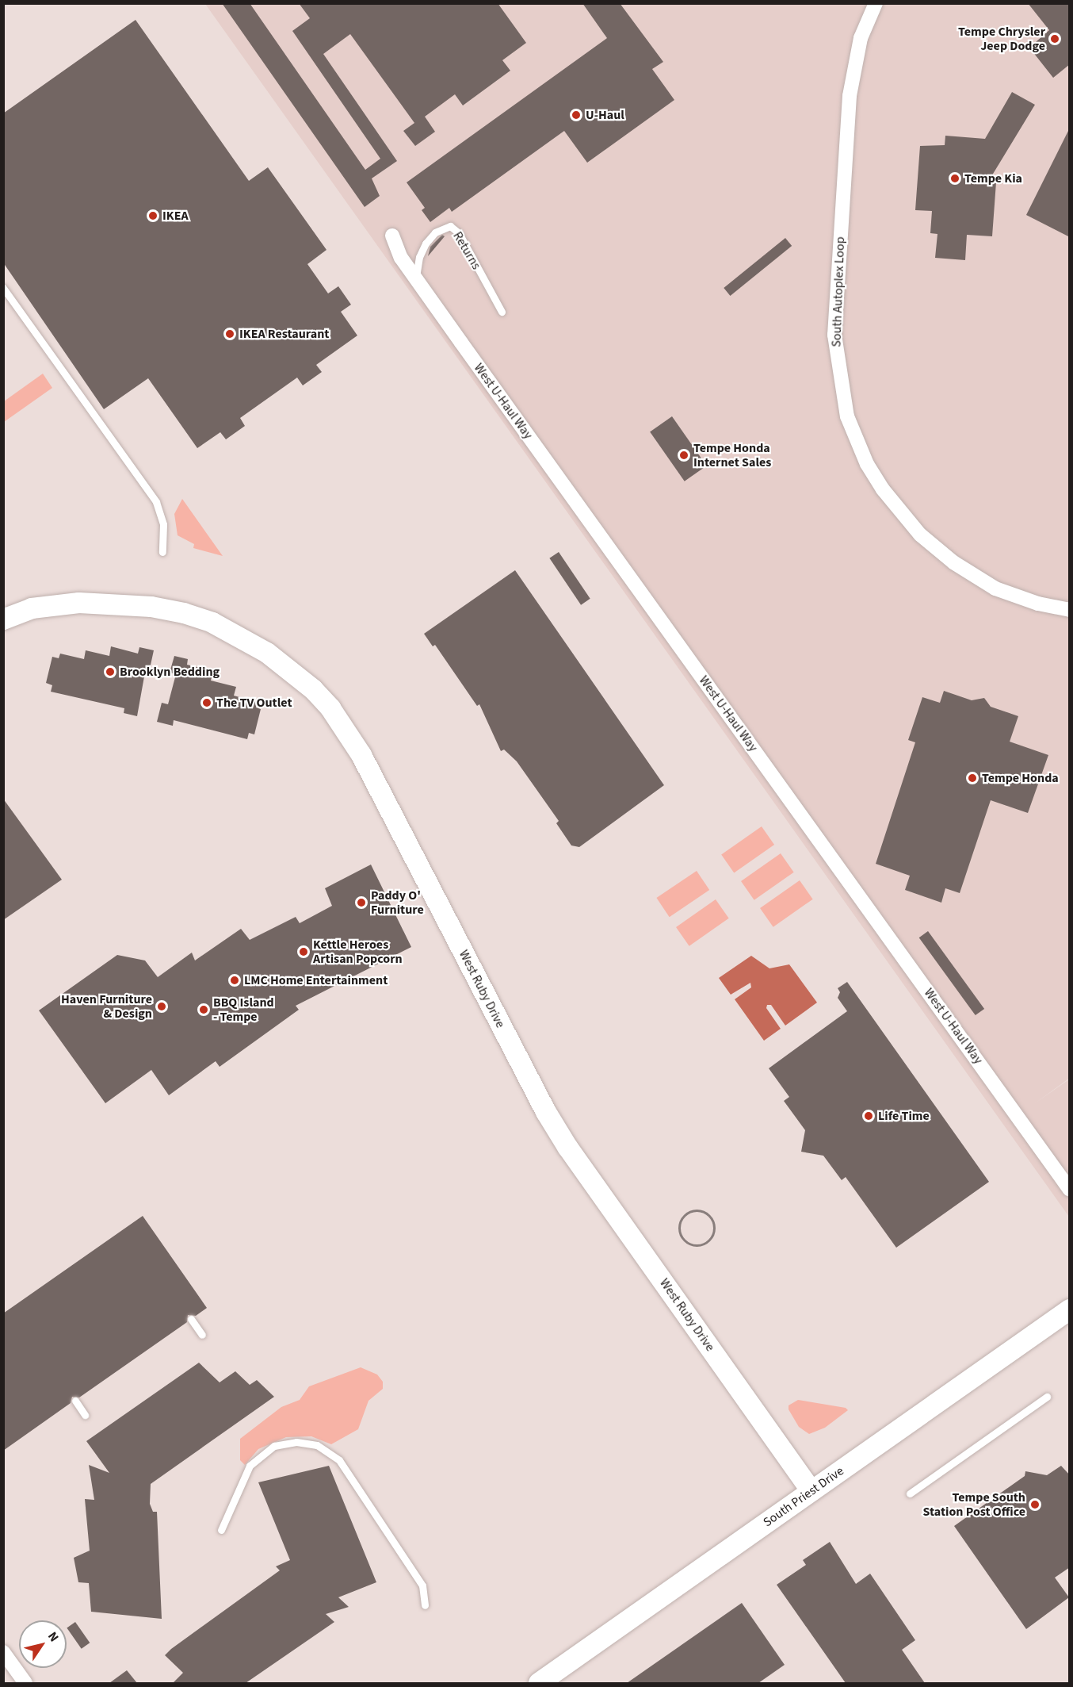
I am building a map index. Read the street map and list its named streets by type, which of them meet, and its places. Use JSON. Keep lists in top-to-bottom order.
{
  "streets": {
    "street": [
      "South Autoplex Loop",
      "West U-Haul Way",
      "West Ruby Drive",
      "South Priest Drive"
    ],
    "lane": ["Returns"]
  },
  "crossings": [
    ["Returns", "West U-Haul Way"],
    ["West Ruby Drive", "South Priest Drive"]
  ],
  "places": [
    "Tempe Chrysler Jeep Dodge",
    "U-Haul",
    "Tempe Kia",
    "IKEA",
    "IKEA Restaurant",
    "Tempe Honda Internet Sales",
    "Brooklyn Bedding",
    "The TV Outlet",
    "Tempe Honda",
    "Paddy O' Furniture",
    "Kettle Heroes Artisan Popcorn",
    "LMC Home Entertainment",
    "Haven Furniture & Design",
    "BBQ Island - Tempe",
    "Life Time",
    "Tempe South Station Post Office"
  ],
  "north": "top right"
}
